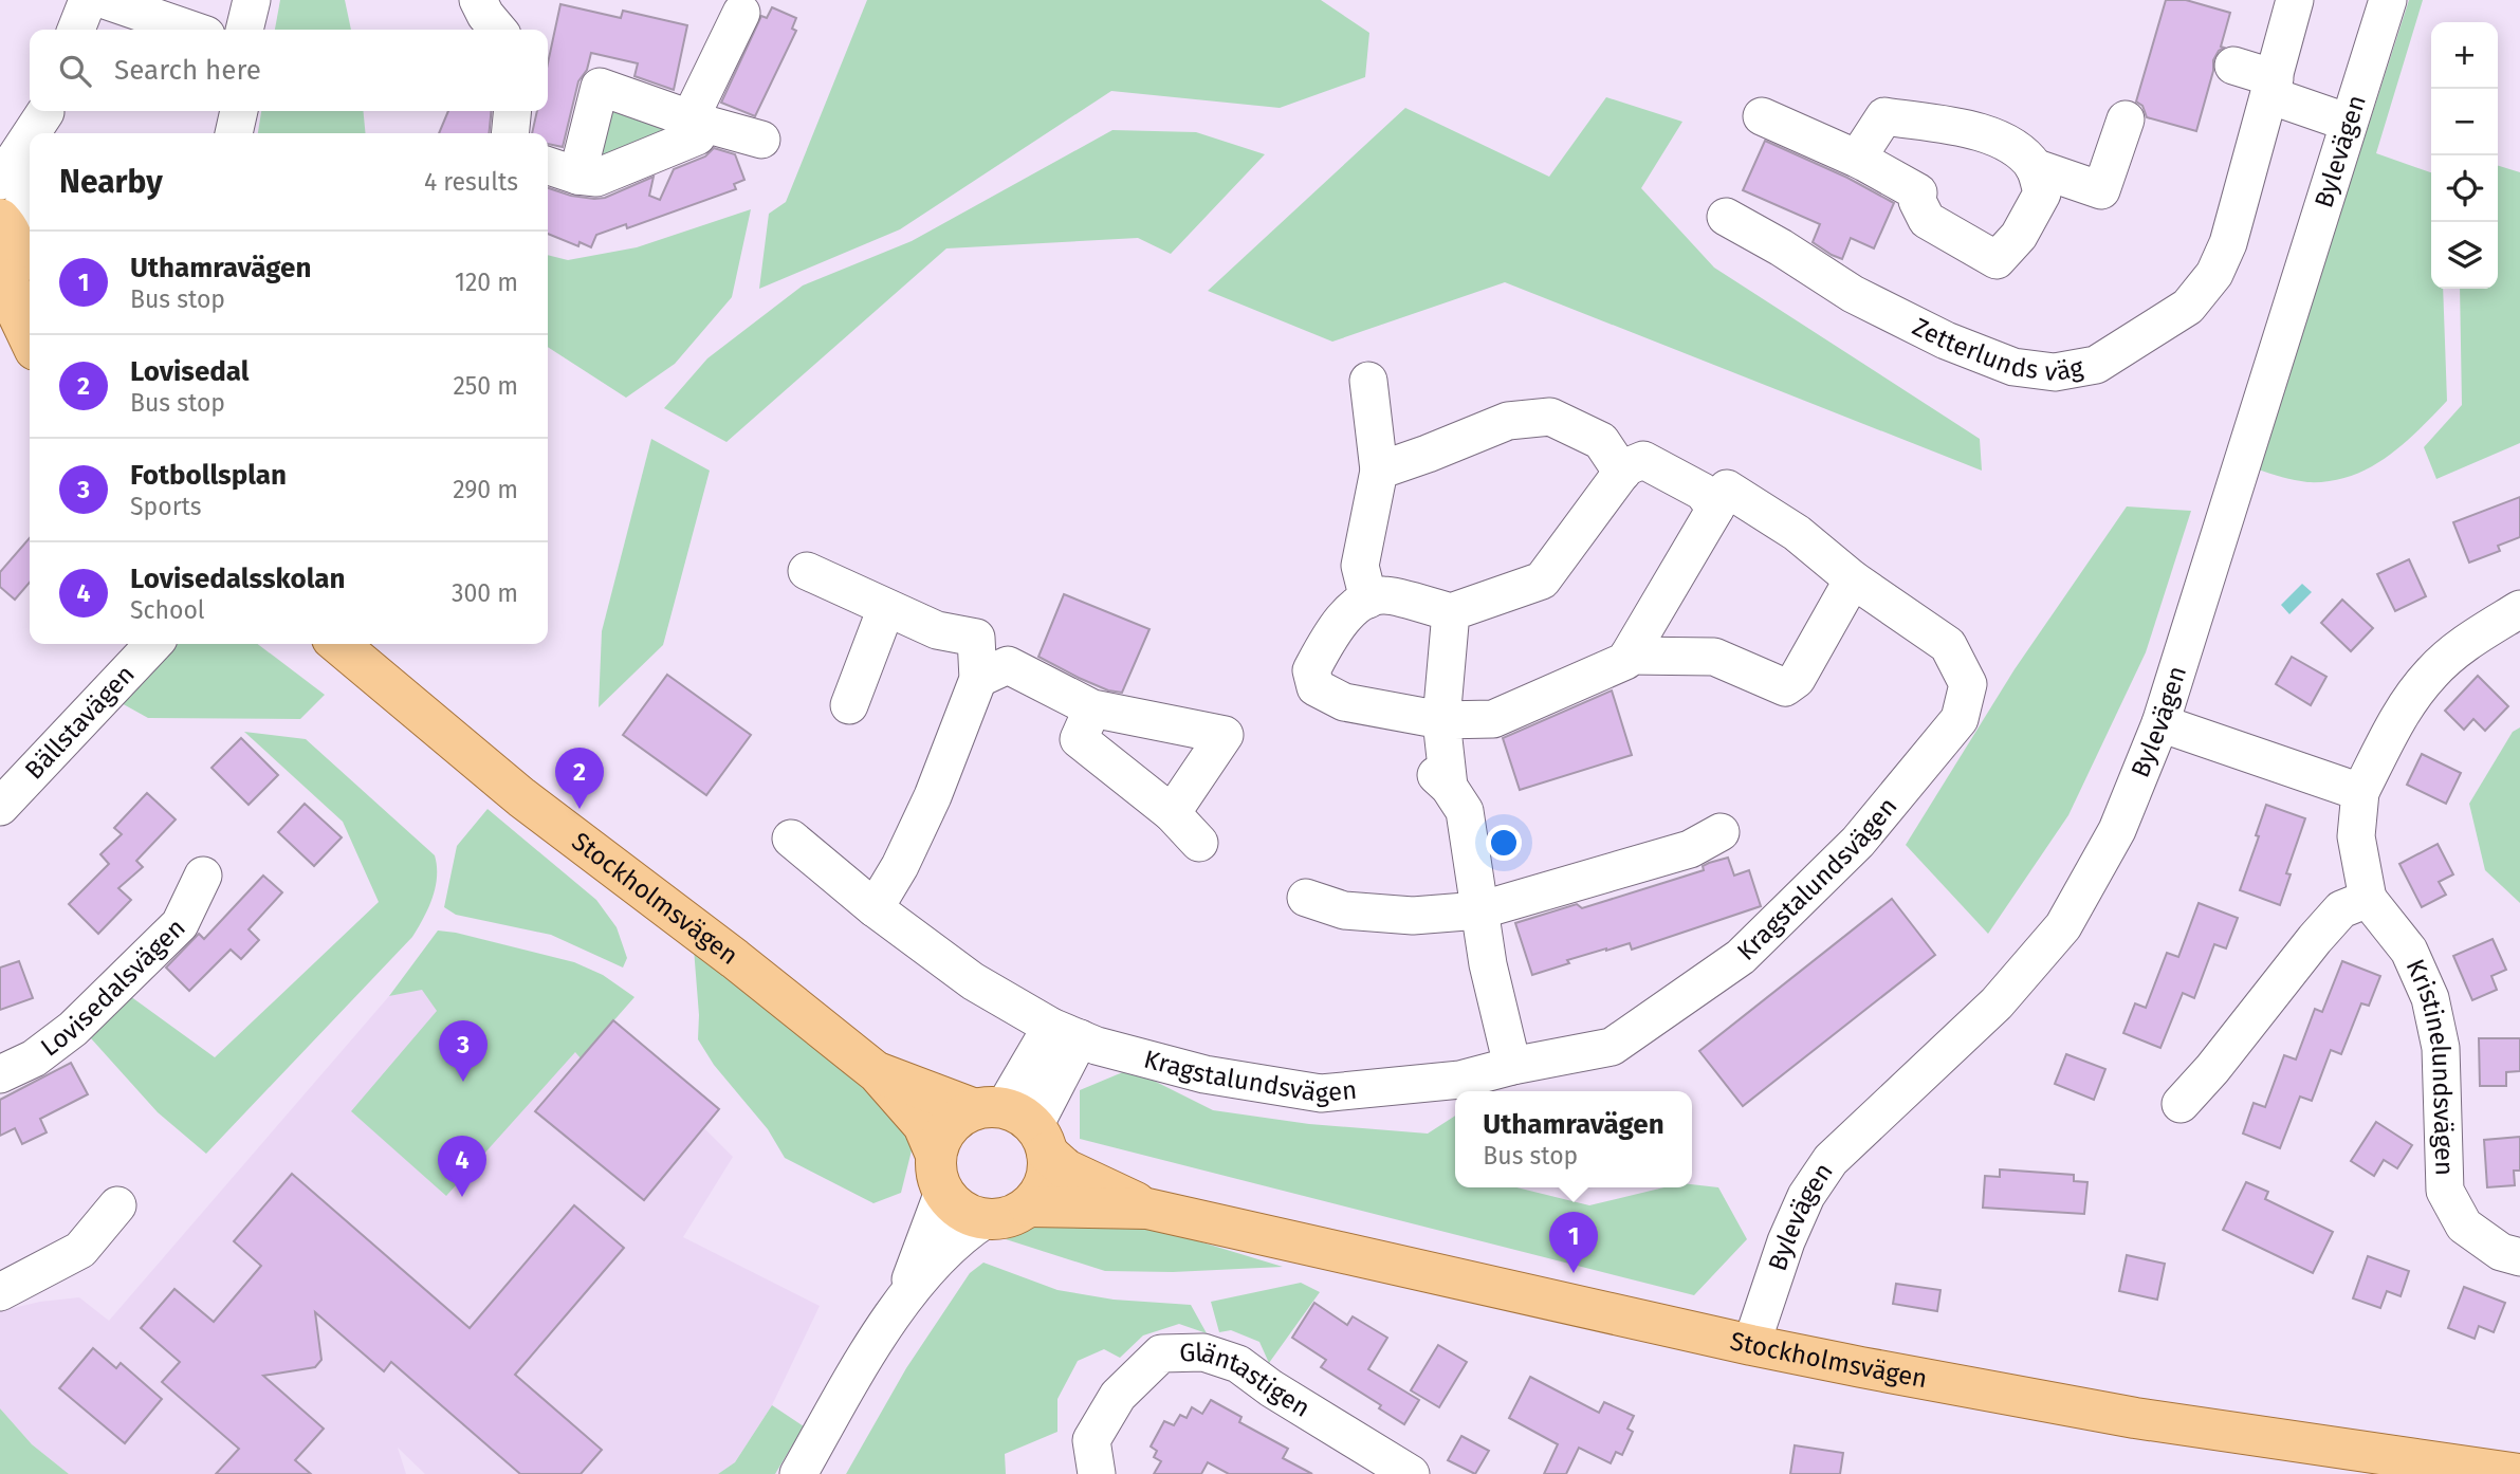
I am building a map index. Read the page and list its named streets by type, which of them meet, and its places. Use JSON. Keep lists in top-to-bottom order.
{
  "streets": {
    "main road": ["Stockholmsvägen"],
    "street": [
      "Bylevägen",
      "Zetterlunds väg",
      "Bällstavägen",
      "Kragstalundsvägen",
      "Lovisedalsvägen",
      "Kristinelundsvägen",
      "Gläntastigen"
    ]
  },
  "crossings": [
    ["Bylevägen", "Stockholmsvägen"]
  ],
  "page": {
    "map_buttons": ["+", "−"],
    "search": "Search here",
    "heading": ["Nearby", "4 results"],
    "list": [
      {
        "mark": "1",
        "name": "Uthamravägen",
        "note": "Bus stop",
        "value": "120 m"
      },
      {
        "mark": "2",
        "name": "Lovisedal",
        "note": "Bus stop",
        "value": "250 m"
      },
      {
        "mark": "3",
        "name": "Fotbollsplan",
        "note": "Sports",
        "value": "290 m"
      },
      {
        "mark": "4",
        "name": "Lovisedalsskolan",
        "note": "School",
        "value": "300 m"
      }
    ],
    "pins": [
      "2",
      "3",
      "4",
      "1"
    ],
    "popup": ["Uthamravägen", "Bus stop"]
  }
}
